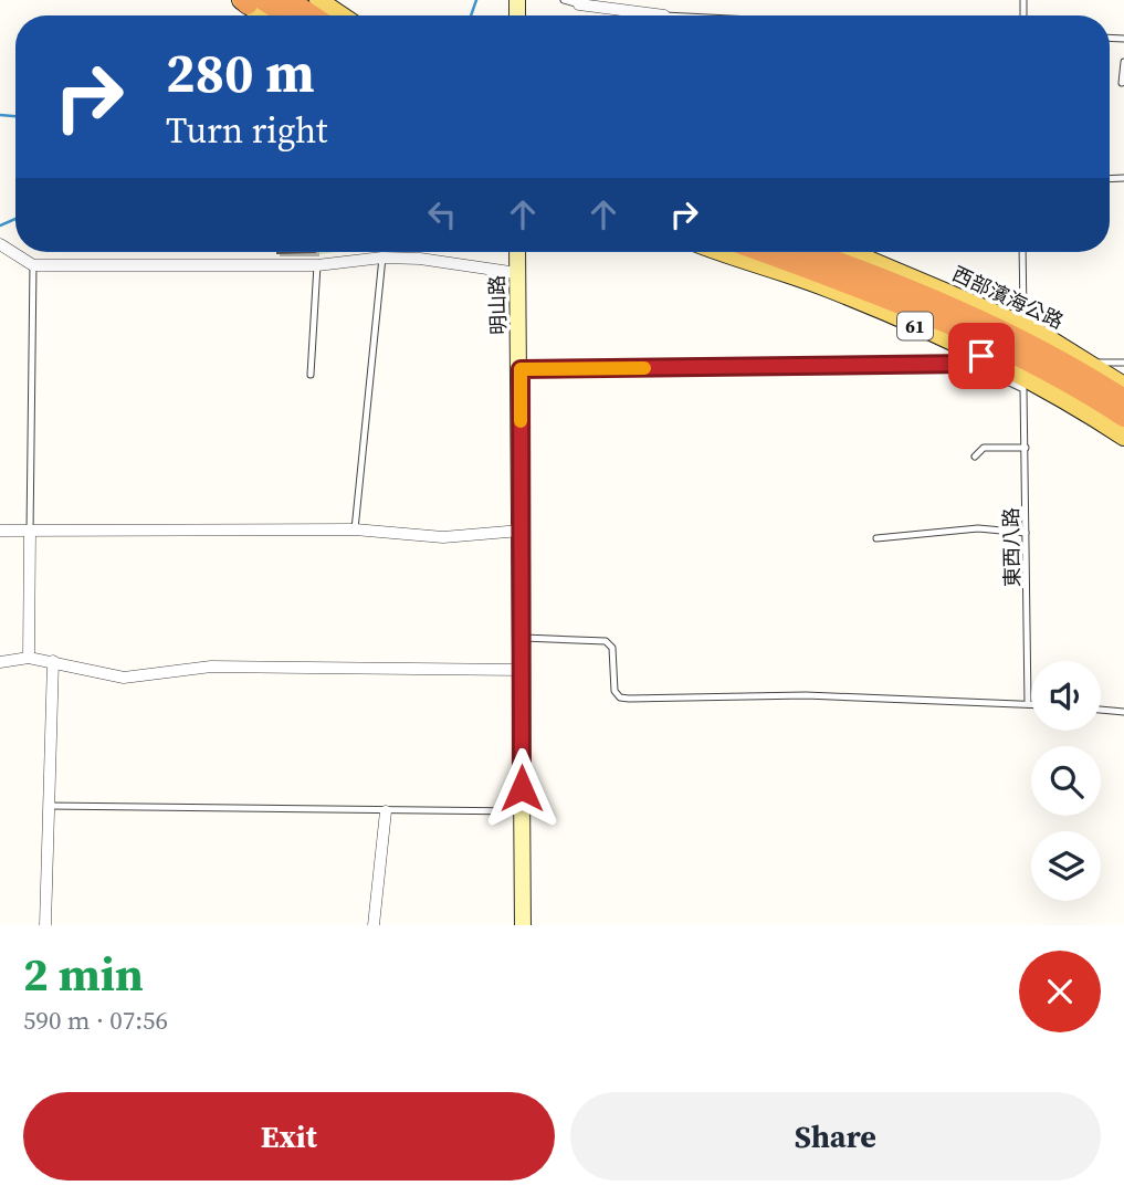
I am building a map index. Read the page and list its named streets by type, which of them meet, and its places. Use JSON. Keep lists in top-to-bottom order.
{
  "streets": {
    "highway": ["61"],
    "main road": ["西部濱海公路"],
    "street": ["明山路"],
    "lane": ["東西八路"]
  },
  "crossings": [
    ["61", "東西八路"]
  ],
  "page": {
    "turn": ["280 m", "Turn right"],
    "heading": ["2 min", "590 m · 07:56"],
    "buttons": ["Exit", "Share"]
  }
}
